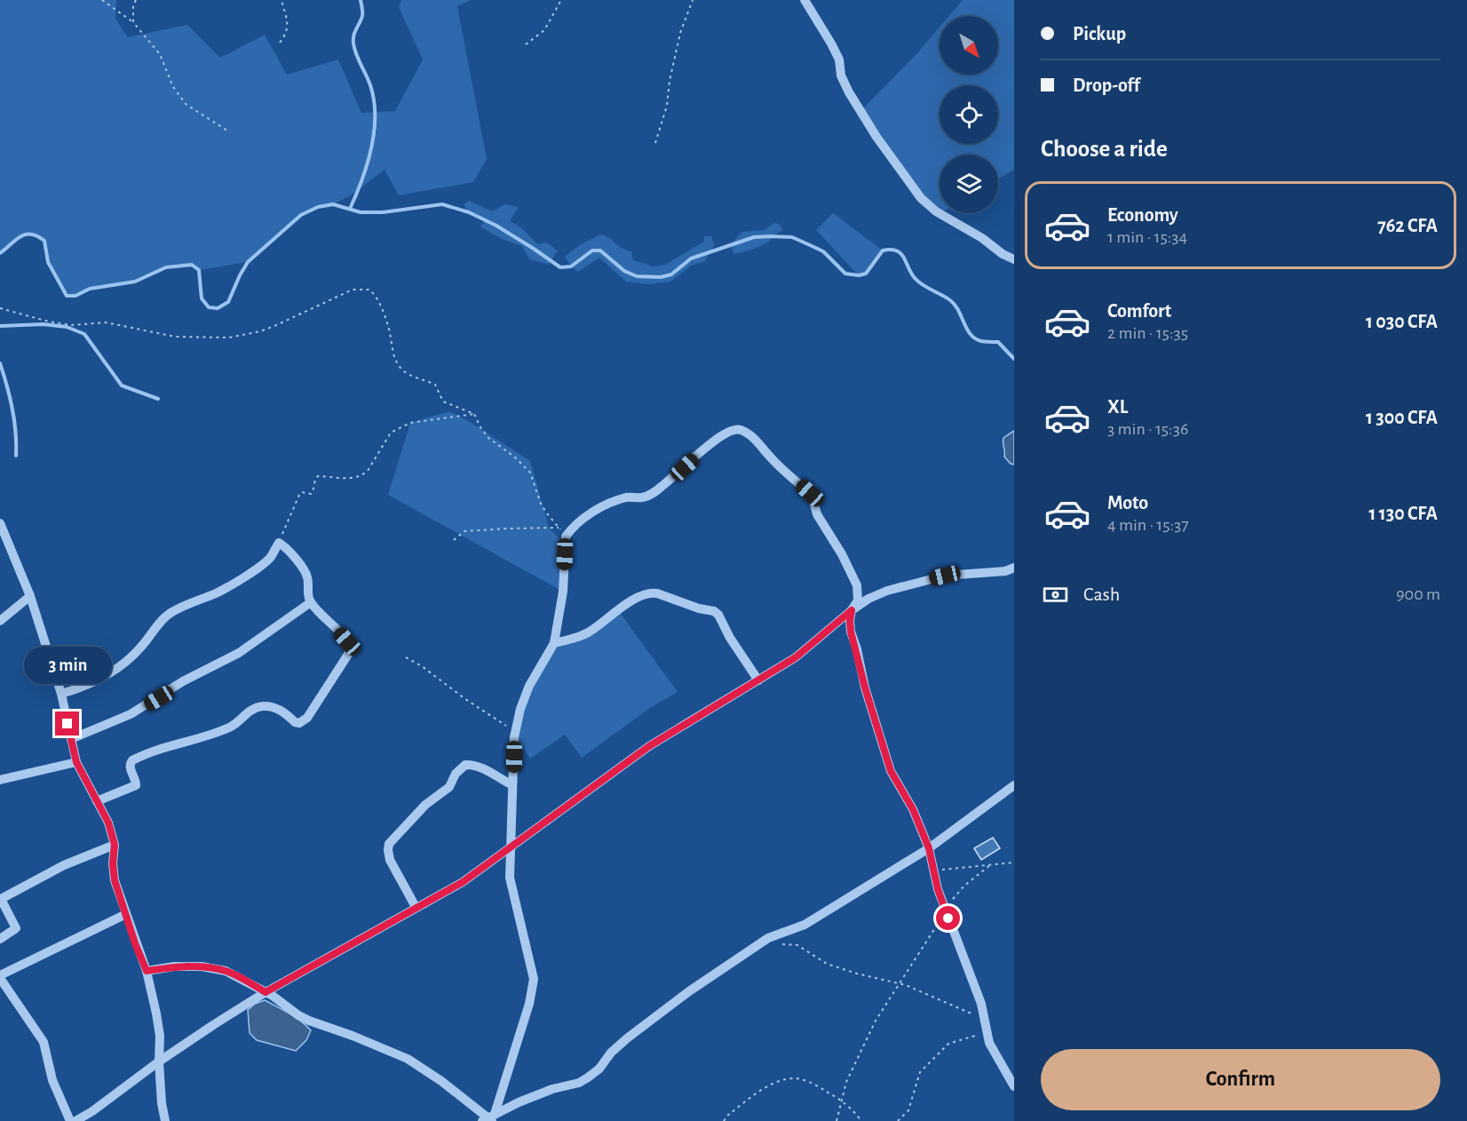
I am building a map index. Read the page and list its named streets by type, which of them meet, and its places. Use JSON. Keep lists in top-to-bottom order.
{
  "north": "bottom right",
  "page": {
    "banner": ["Pickup", "Drop-off"],
    "heading": "Choose a ride",
    "list": [
      {
        "name": "Economy",
        "note": "1 min · 15:34",
        "value": "762 CFA"
      },
      {
        "name": "Comfort",
        "note": "2 min · 15:35",
        "value": "1 030 CFA"
      },
      {
        "name": "XL",
        "note": "3 min · 15:36",
        "value": "1 300 CFA"
      },
      {
        "name": "Moto",
        "note": "4 min · 15:37",
        "value": "1 130 CFA"
      }
    ],
    "pay": ["Cash", "900 m"],
    "bubble": "3 min",
    "buttons": "Confirm"
  }
}
